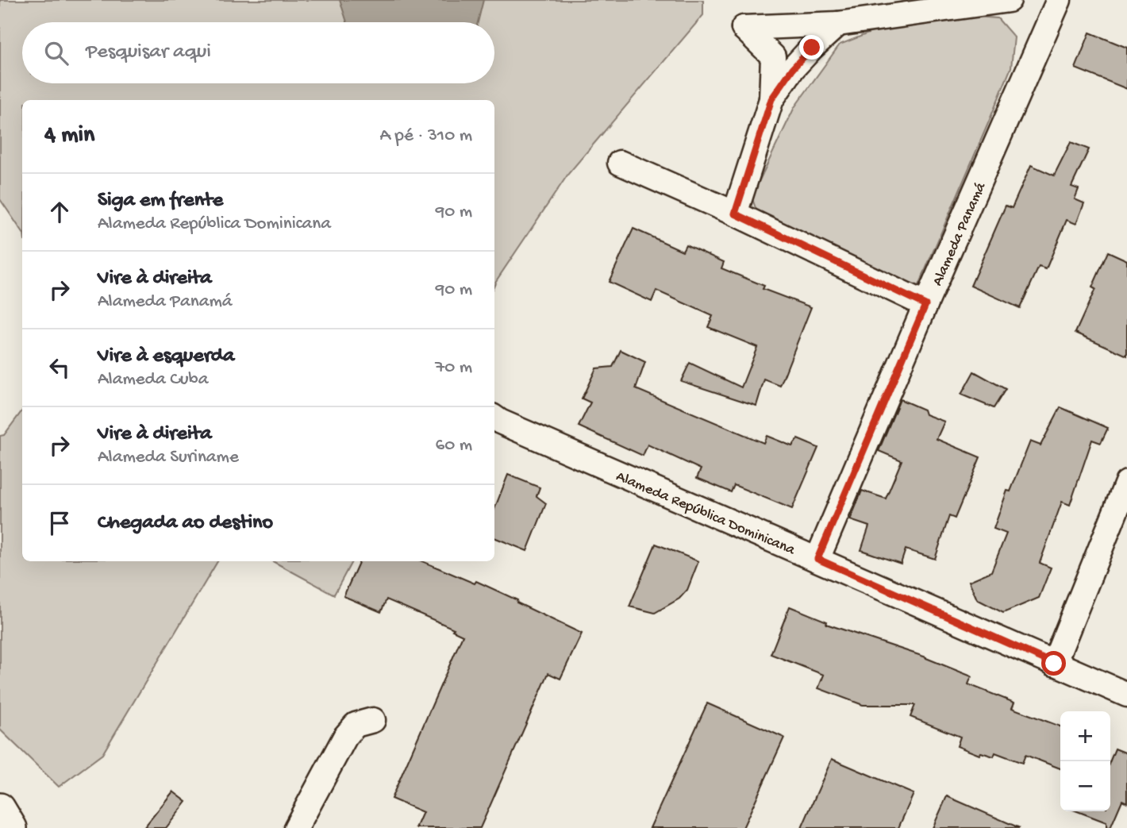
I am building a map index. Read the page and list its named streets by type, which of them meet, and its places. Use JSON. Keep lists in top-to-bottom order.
{
  "streets": {
    "street": ["Alameda Panamá", "Alameda República Dominicana"]
  },
  "crossings": [
    ["Alameda Panamá", "Alameda República Dominicana"]
  ],
  "page": {
    "search": "Pesquisar aqui",
    "heading": ["4 min", "A pé · 310 m"],
    "list": [
      ["Siga em frente", "Alameda República Dominicana", "90 m"],
      ["Vire à direita", "Alameda Panamá", "90 m"],
      ["Vire à esquerda", "Alameda Cuba", "70 m"],
      ["Vire à direita", "Alameda Suriname", "60 m"],
      "Chegada ao destino"
    ],
    "map_buttons": ["+", "−"]
  }
}
